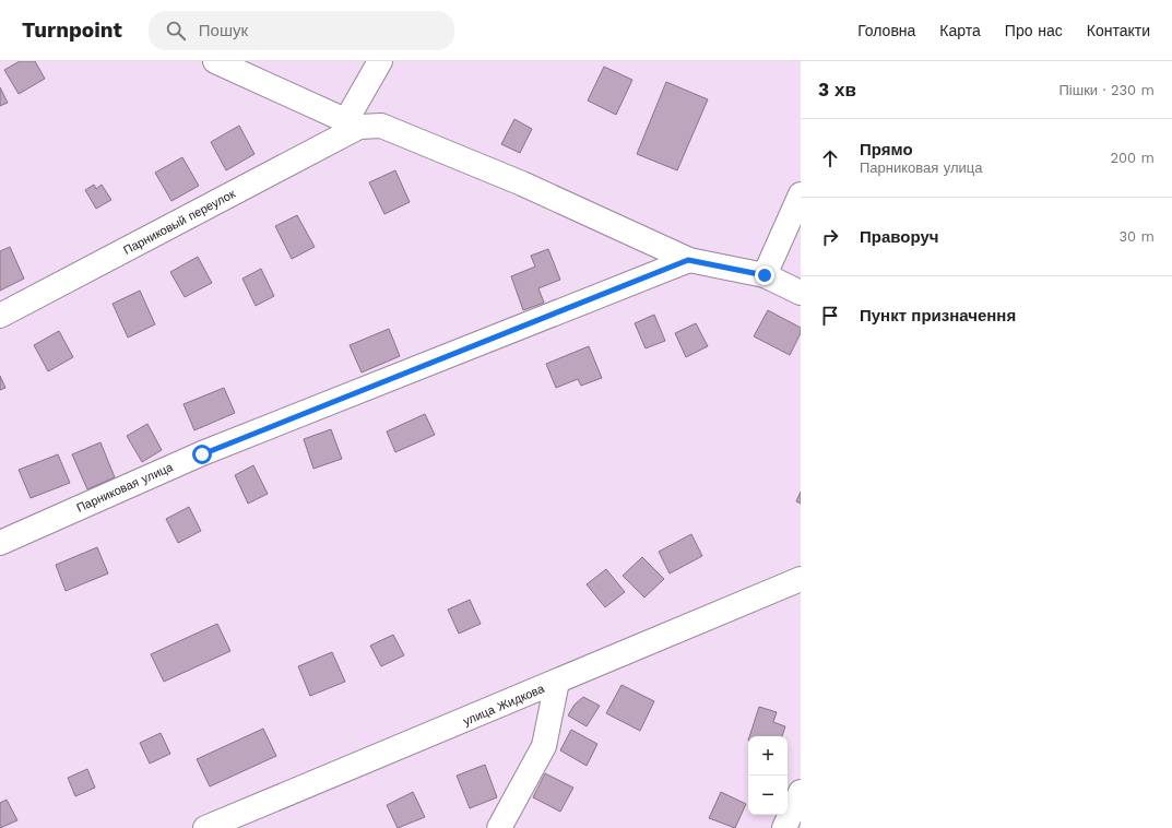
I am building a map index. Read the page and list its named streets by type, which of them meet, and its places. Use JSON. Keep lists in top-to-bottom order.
{
  "streets": {
    "street": ["Парниковый переулок", "Парниковая улица", "улица Жидкова"]
  },
  "page": {
    "header": "Turnpoint",
    "search": "Пошук",
    "nav": [
      "Головна",
      "Карта",
      "Про нас",
      "Контакти"
    ],
    "heading": ["3 хв", "Пішки · 230 m"],
    "list": [
      ["Прямо", "Парниковая улица", "200 m"],
      ["Праворуч", "30 m"],
      "Пункт призначення"
    ],
    "map_buttons": ["+", "−"]
  }
}
